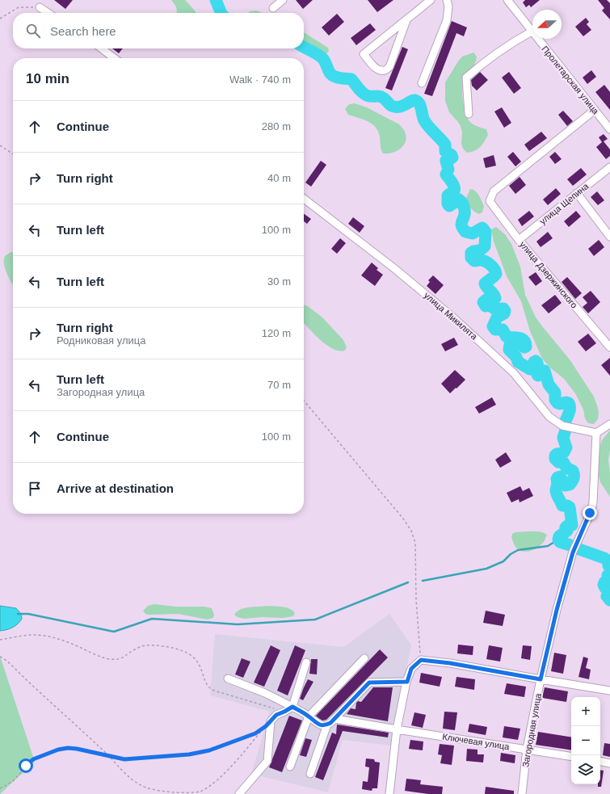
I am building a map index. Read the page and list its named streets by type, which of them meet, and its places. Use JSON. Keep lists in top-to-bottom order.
{
  "streets": {
    "street": [
      "Пролетарская улица",
      "улица Щепина",
      "улица Дзержинского",
      "улица Микилята",
      "Загородная улица",
      "Ключевая улица"
    ]
  },
  "crossings": [
    ["Пролетарская улица", "улица Дзержинского"],
    ["улица Щепина", "улица Дзержинского"],
    ["улица Микилята", "Загородная улица"],
    ["Загородная улица", "Ключевая улица"]
  ],
  "north": "left",
  "page": {
    "search": "Search here",
    "heading": ["10 min", "Walk · 740 m"],
    "list": [
      ["Continue", "280 m"],
      ["Turn right", "40 m"],
      ["Turn left", "100 m"],
      ["Turn left", "30 m"],
      ["Turn right", "Родниковая улица", "120 m"],
      ["Turn left", "Загородная улица", "70 m"],
      ["Continue", "100 m"],
      "Arrive at destination"
    ],
    "map_buttons": ["+", "−"]
  }
}
